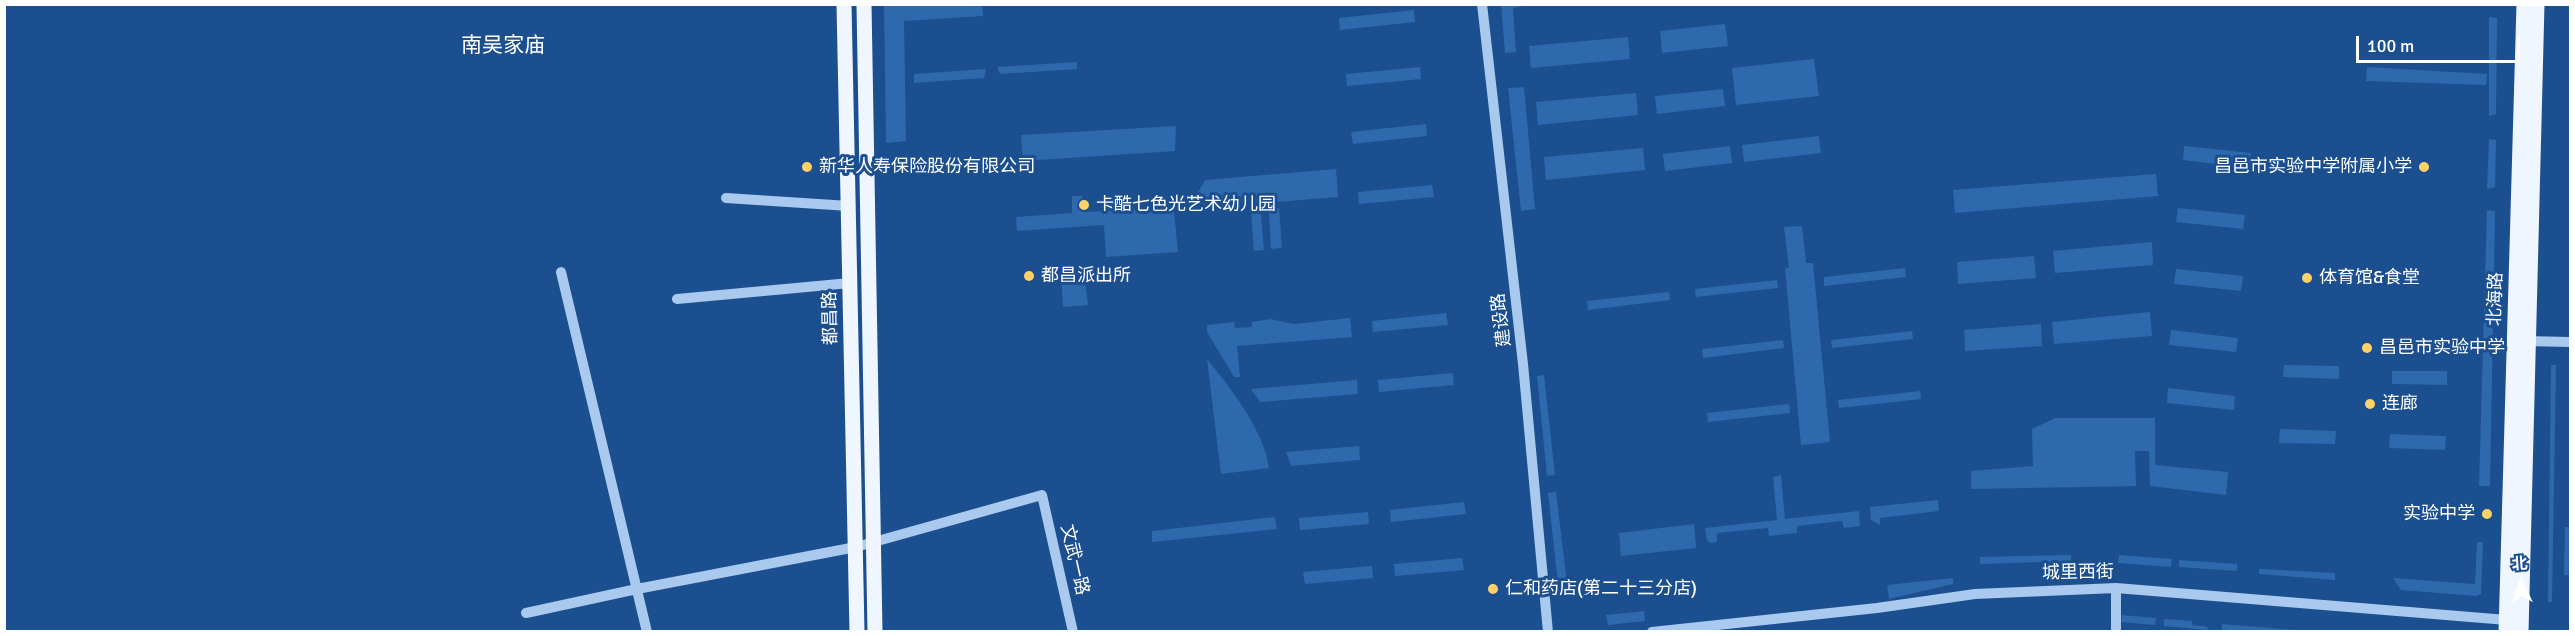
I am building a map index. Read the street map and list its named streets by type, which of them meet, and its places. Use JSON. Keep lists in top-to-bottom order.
{
  "streets": {
    "main road": ["北海路", "都昌路"],
    "street": ["建设路", "文武一路", "城里西街"]
  },
  "crossings": [
    ["北海路", "城里西街"]
  ],
  "districts": ["南吴家庙"],
  "places": [
    "新华人寿保险股份有限公司",
    "昌邑市实验中学附属小学",
    "卡酷七色光艺术幼儿园",
    "都昌派出所",
    "体育馆&食堂",
    "昌邑市实验中学",
    "连廊",
    "实验中学",
    "仁和药店(第二十三分店)"
  ],
  "scale_bar": "100 m",
  "north": "top"
}
